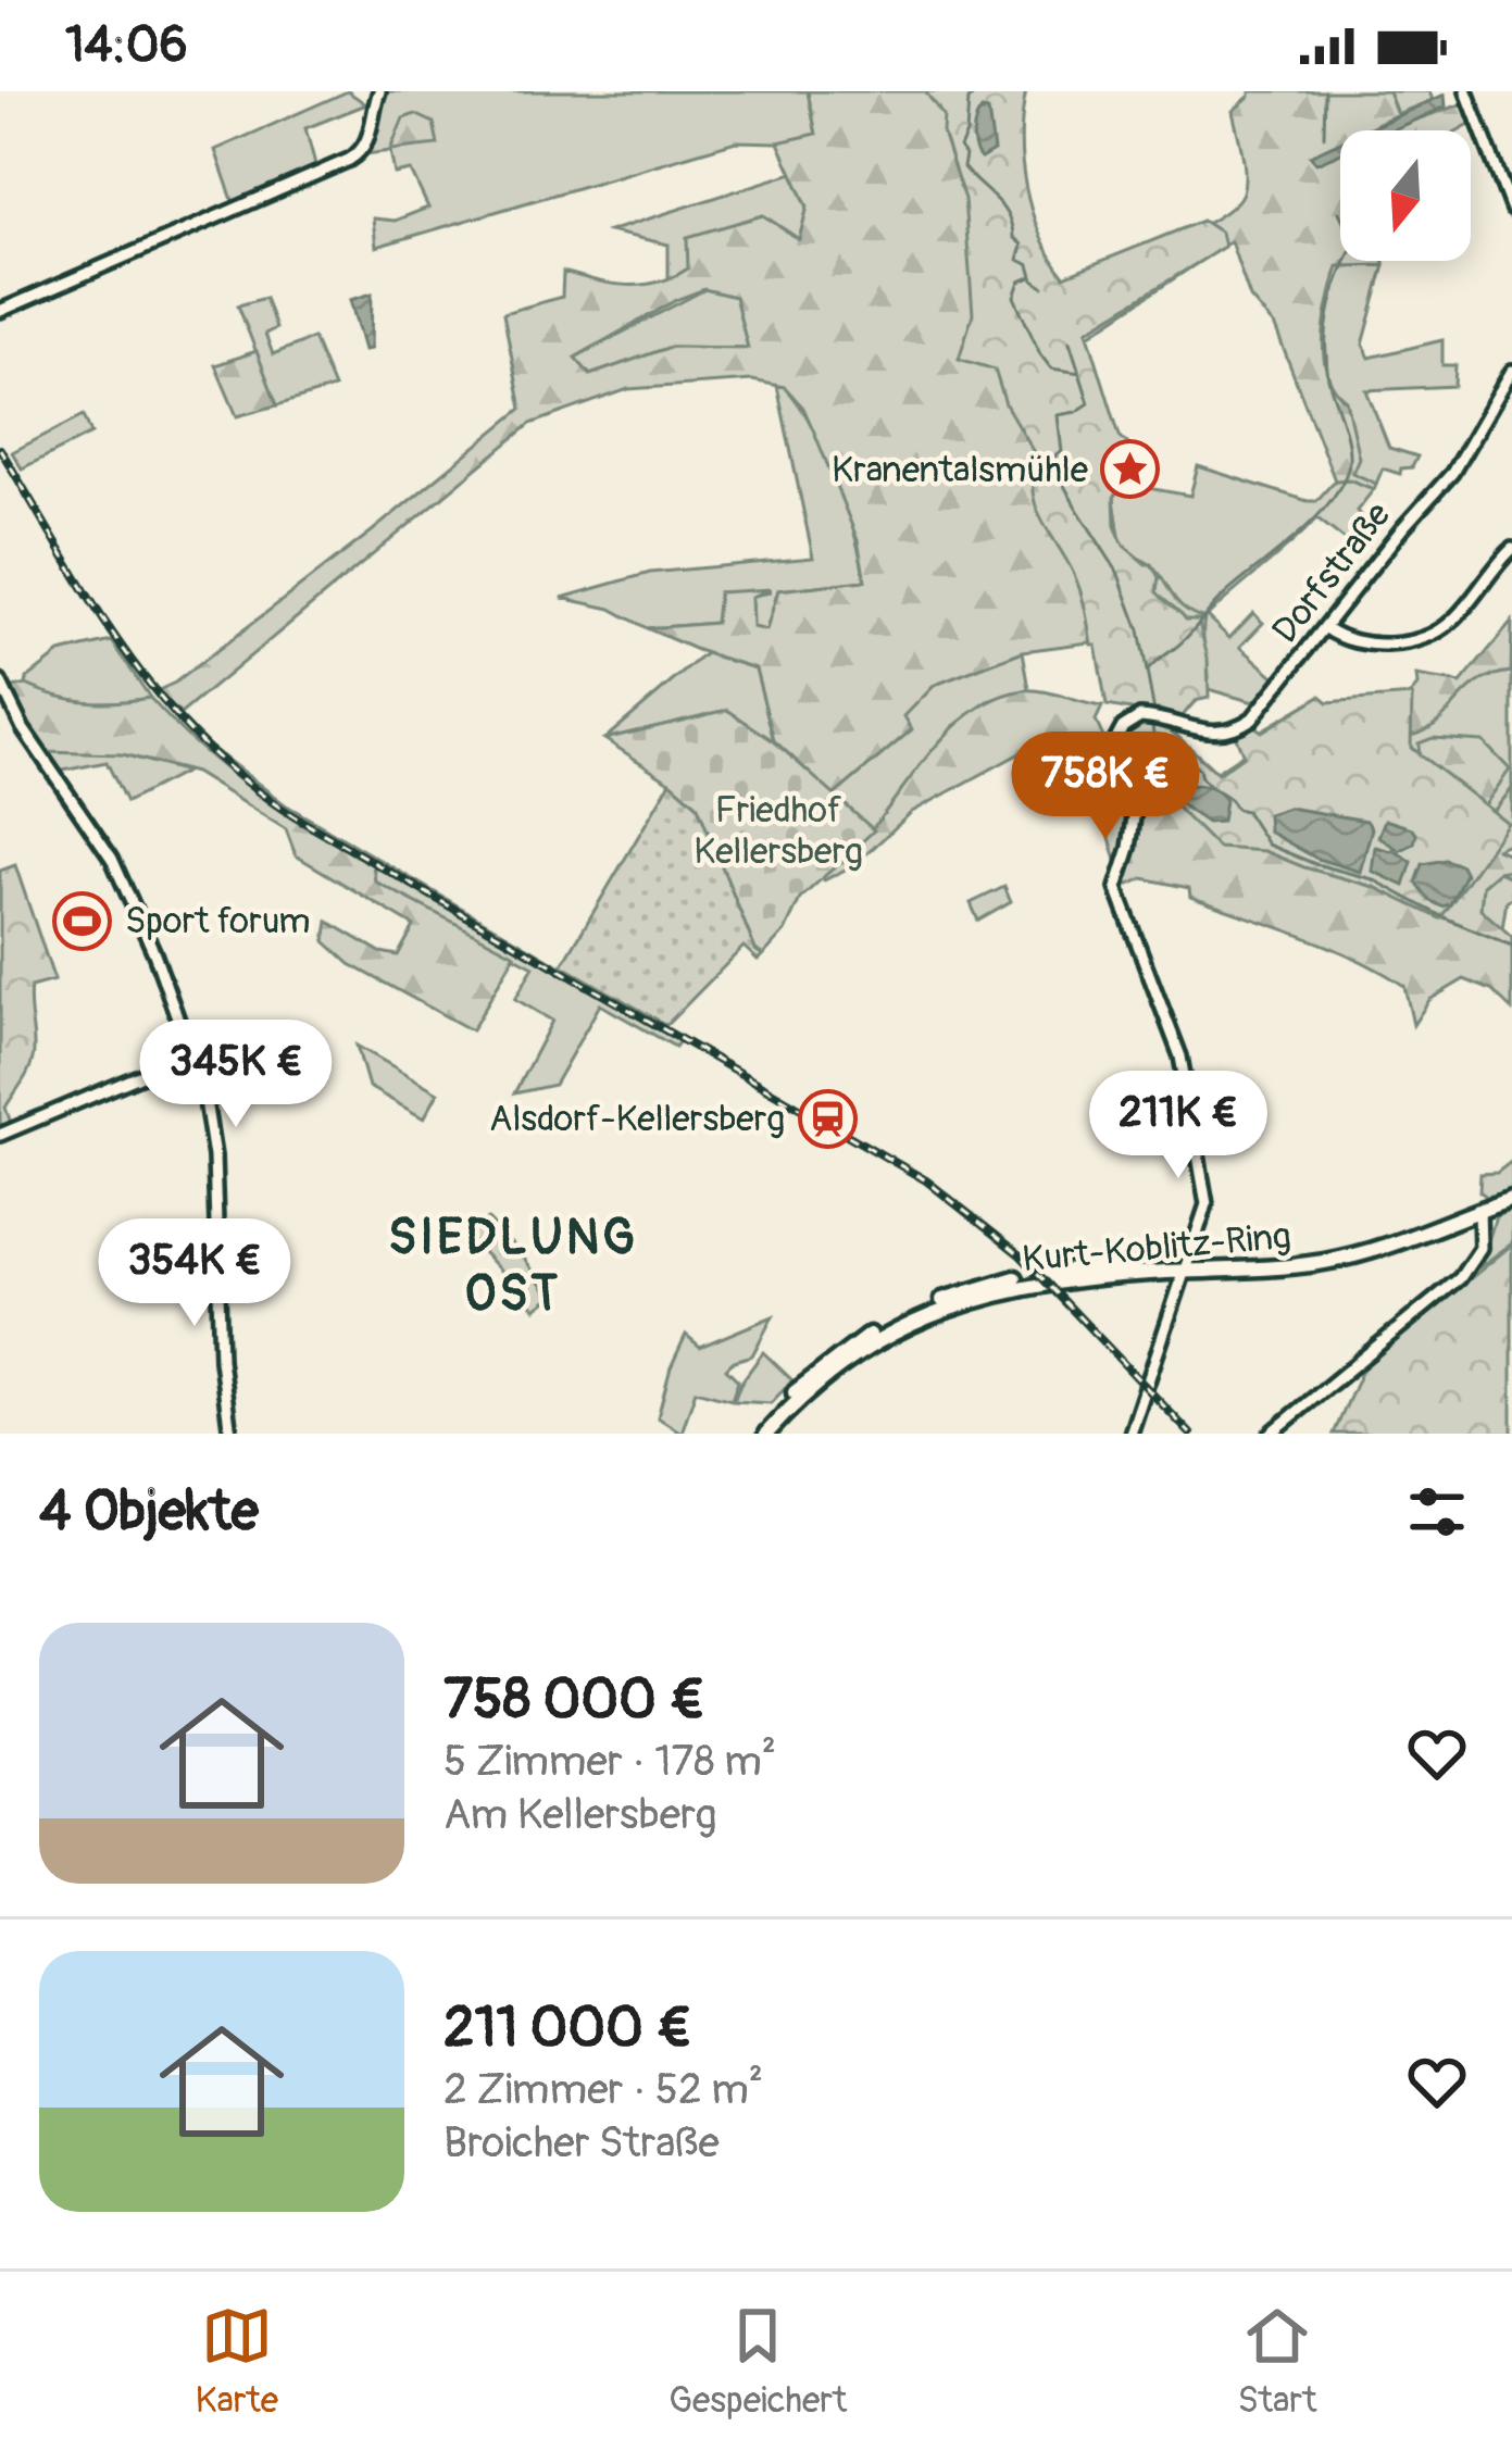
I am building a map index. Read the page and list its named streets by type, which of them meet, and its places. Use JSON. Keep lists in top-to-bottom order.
{
  "streets": {
    "main road": ["Kurt-Koblitz-Ring"],
    "street": ["Dorfstraße"]
  },
  "crossings": [
    ["Dorfstraße", "Kurt-Koblitz-Ring"]
  ],
  "districts": ["SIEDLUNG OST"],
  "parks": ["Friedhof Kellersberg"],
  "places": {
    "place": ["Kranentalsmühle"],
    "sports": ["Sport forum"],
    "station": ["Alsdorf-Kellersberg"]
  },
  "north": "bottom",
  "page": {
    "status": "14:06",
    "price": [
      "758K €",
      "345K €",
      "211K €",
      "354K €"
    ],
    "heading": "4 Objekte",
    "list": [
      {
        "name": "758 000 €",
        "note": "5 Zimmer · 178 m² · Am Kellersberg"
      },
      {
        "name": "211 000 €",
        "note": "2 Zimmer · 52 m² · Broicher Straße"
      }
    ],
    "tabs": ["Karte", "Gespeichert", "Start"]
  }
}
